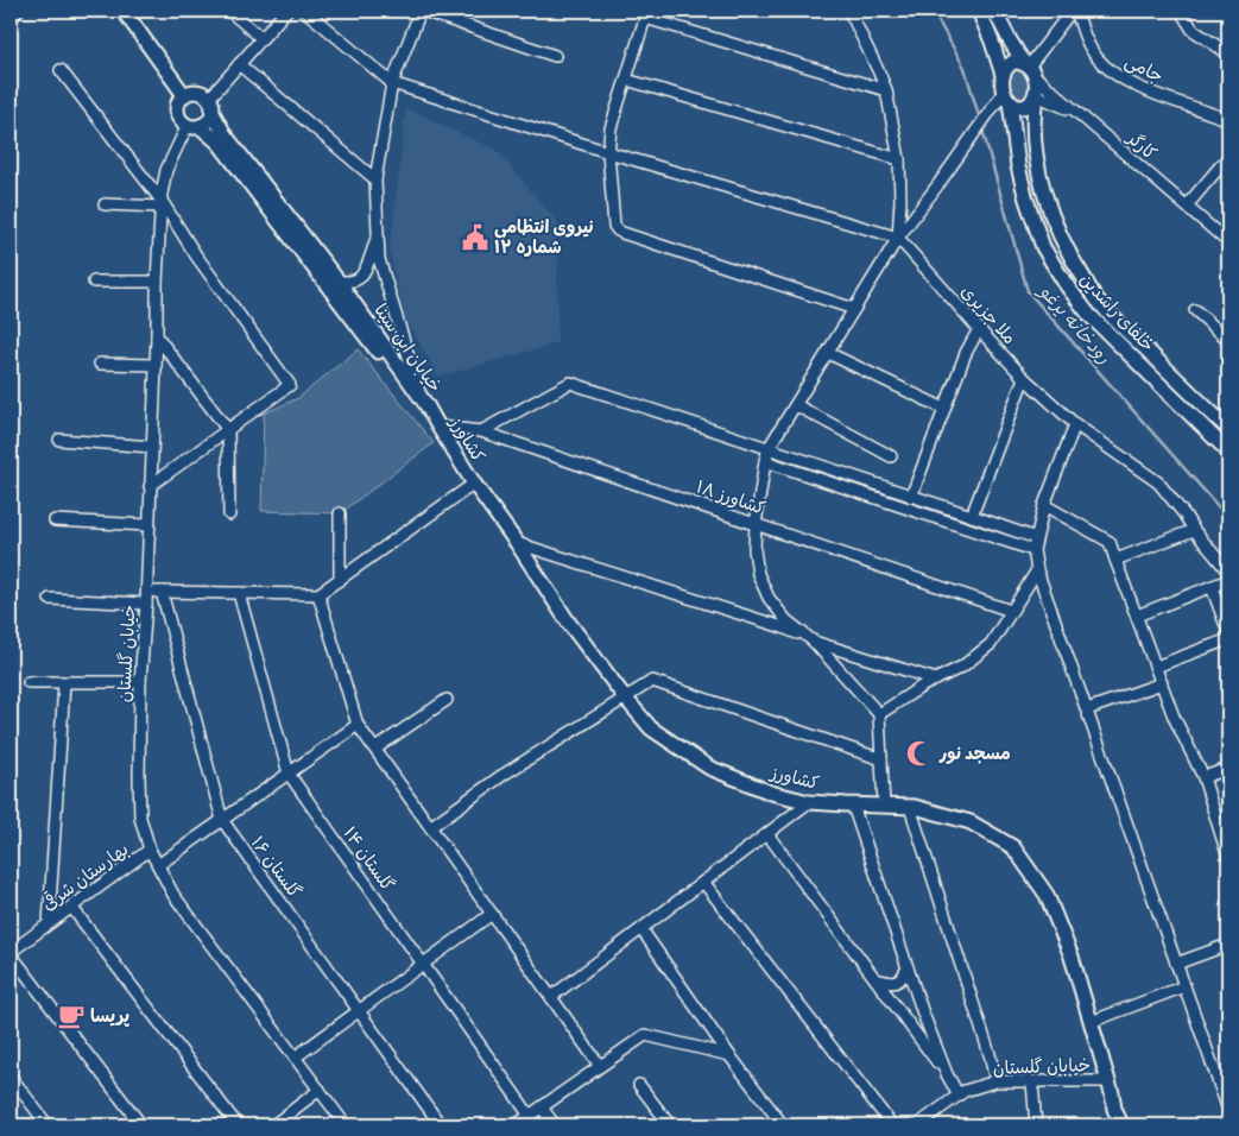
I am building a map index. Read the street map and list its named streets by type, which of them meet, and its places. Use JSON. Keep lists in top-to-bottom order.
{
  "streets": {
    "main road": ["خلفای راشدین", "خیابان ابن سینا", "کشاورز"],
    "street": [
      "جامی",
      "کارگر",
      "ملا جزیری",
      "کشاورز ۱۸",
      "خیابان گلستان",
      "گلستان ۱۴",
      "گلستان ۱۶",
      "بهارستان شرقی"
    ]
  },
  "crossings": [
    ["کارگر", "خلفای راشدین"],
    ["خیابان ابن سینا", "کشاورز"],
    ["خیابان ابن سینا", "کشاورز ۱۸"],
    ["خیابان ابن سینا", "خیابان گلستان"],
    ["کشاورز", "کشاورز ۱۸"],
    ["کشاورز", "خیابان گلستان"],
    ["خیابان گلستان", "بهارستان شرقی"]
  ],
  "water": ["رودخانه یرغو"],
  "places": {
    "public building": ["نیروی انتظامی شماره ۱۲"],
    "mosque": ["مسجد نور"],
    "cafe": ["پریسا"]
  }
}
